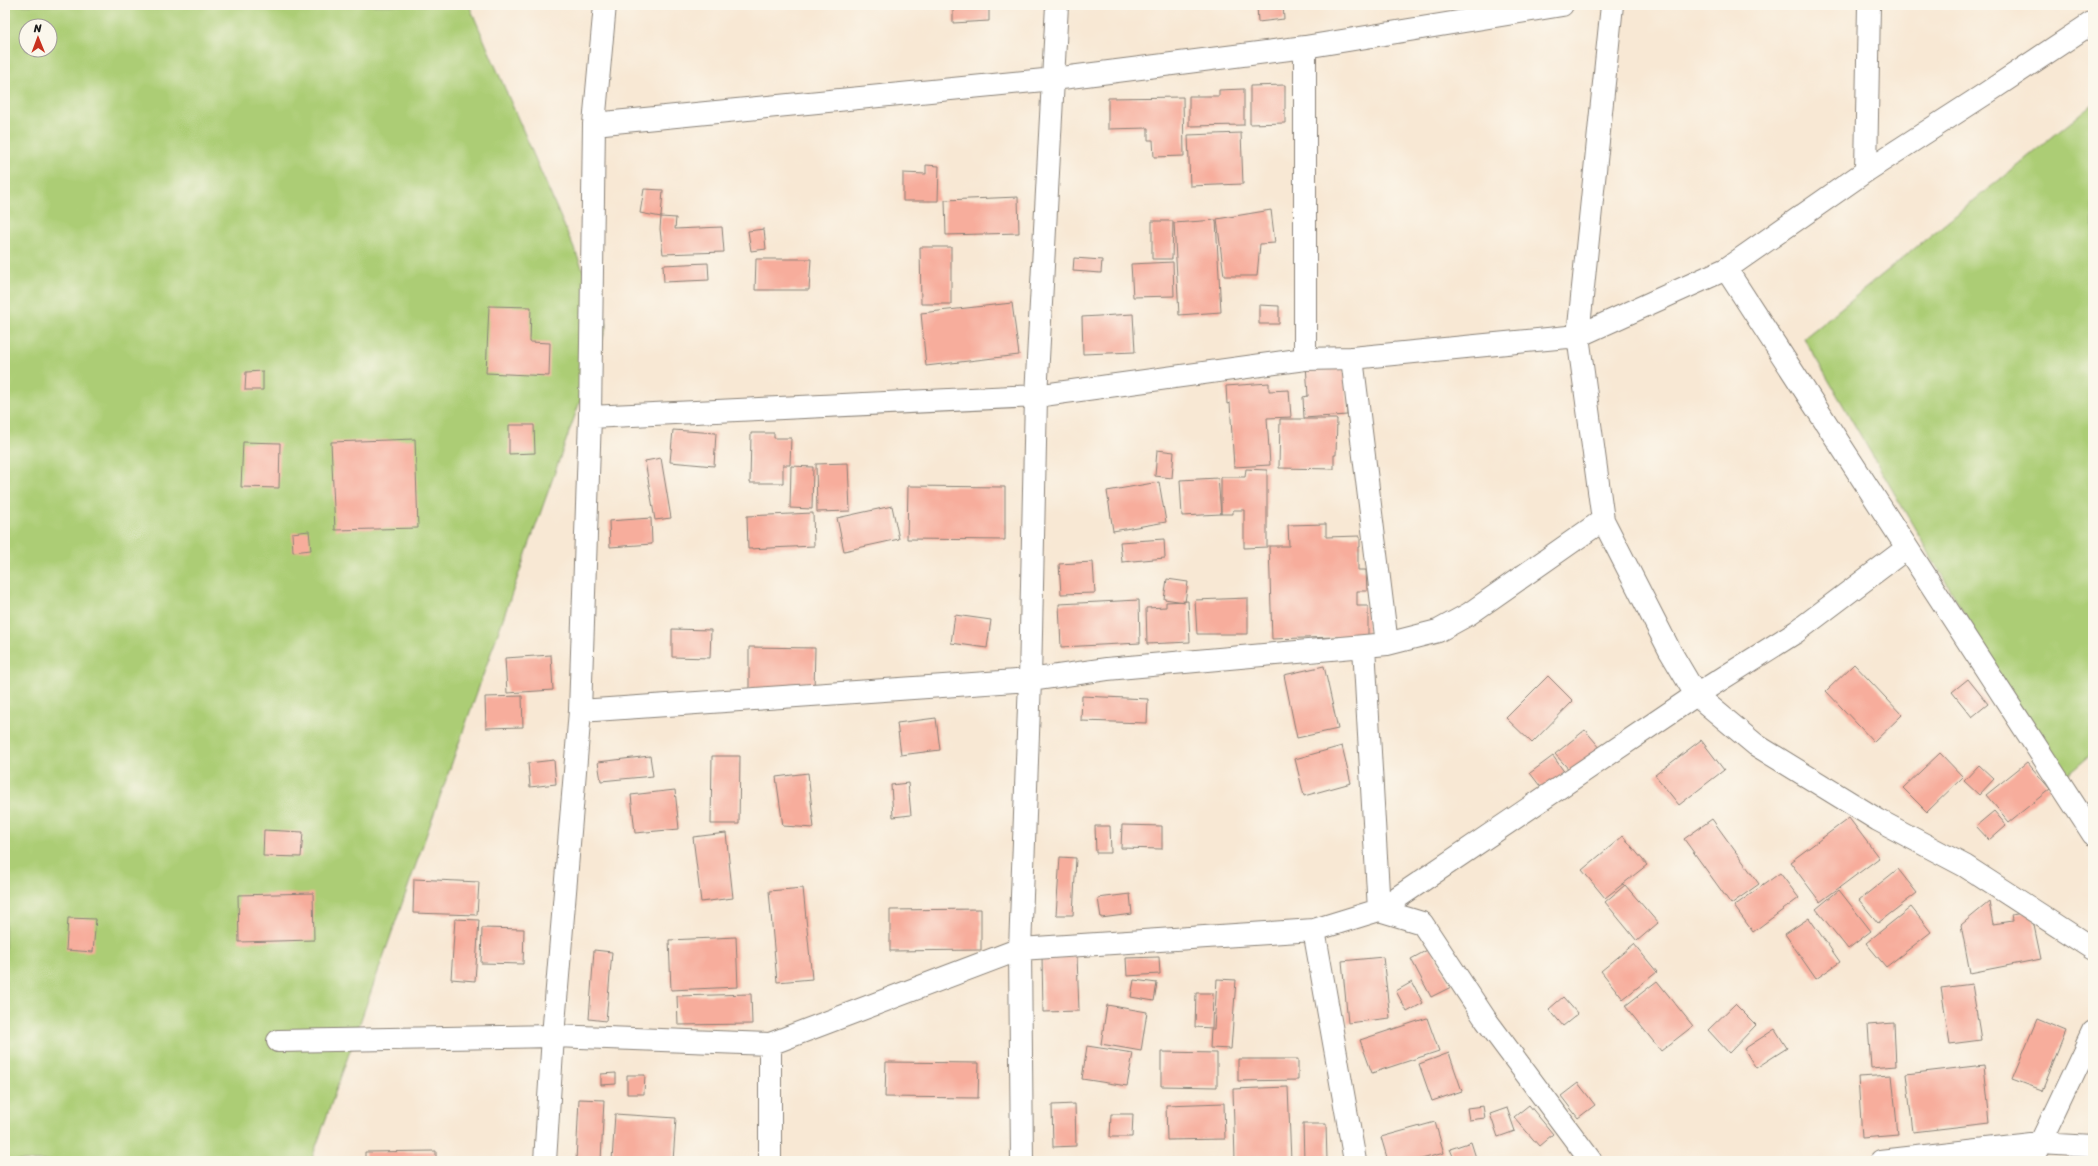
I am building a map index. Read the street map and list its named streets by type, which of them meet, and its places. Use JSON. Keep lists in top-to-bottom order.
{
  "north": "top"
}
